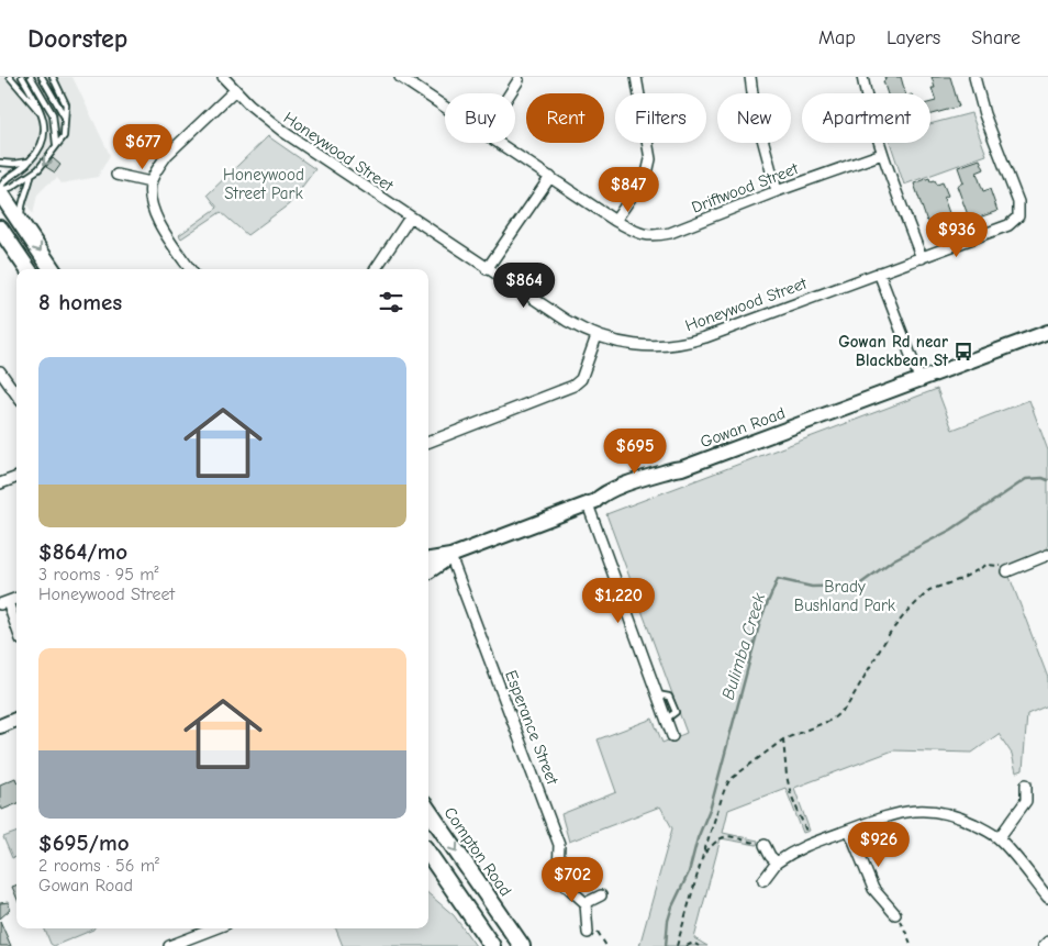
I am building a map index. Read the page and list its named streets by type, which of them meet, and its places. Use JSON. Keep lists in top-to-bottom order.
{
  "streets": {
    "main road": ["Gowan Road", "Compton Road"],
    "street": ["Honeywood Street", "Driftwood Street", "Esperance Street"]
  },
  "crossings": [
    ["Gowan Road", "Esperance Street"]
  ],
  "water": ["Bulimba Creek"],
  "parks": ["Honeywood Street Park", "Brady Bushland Park"],
  "places": {
    "bus stop": ["Gowan Rd near Blackbean St"]
  },
  "page": {
    "header": "Doorstep",
    "nav": ["Map", "Layers", "Share"],
    "chip": [
      "Buy",
      "Rent",
      "Filters",
      "New",
      "Apartment"
    ],
    "price": [
      "$677",
      "$847",
      "$936",
      "$864",
      "$695",
      "$1,220",
      "$926",
      "$702"
    ],
    "heading": "8 homes",
    "list": [
      {
        "name": "$864/mo",
        "note": "3 rooms · 95 m² · Honeywood Street"
      },
      {
        "name": "$695/mo",
        "note": "2 rooms · 56 m² · Gowan Road"
      }
    ]
  }
}
